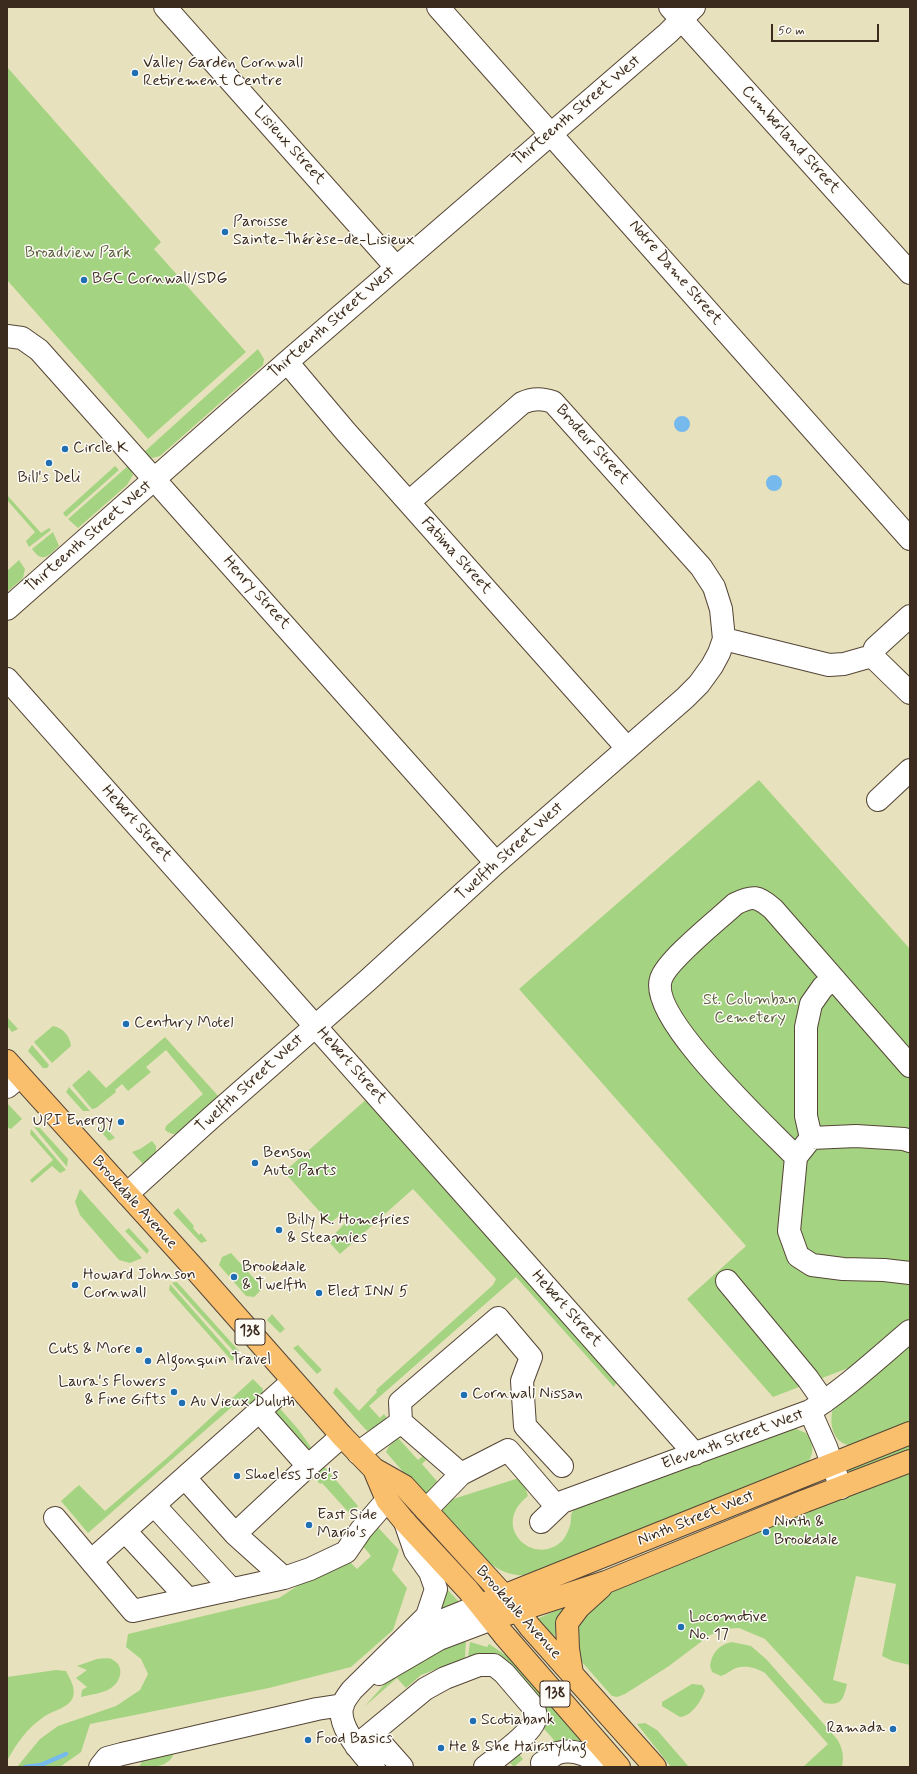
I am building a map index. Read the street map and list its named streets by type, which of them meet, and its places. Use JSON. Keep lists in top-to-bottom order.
{
  "streets": {
    "main road": ["Brookdale Avenue", "138", "Ninth Street West"],
    "street": [
      "Thirteenth Street West",
      "Cumberland Street",
      "Lisieux Street",
      "Notre Dame Street",
      "Brodeur Street",
      "Fatima Street",
      "Henry Street",
      "Hebert Street",
      "Twelfth Street West",
      "Eleventh Street West"
    ]
  },
  "crossings": [
    ["Thirteenth Street West", "Cumberland Street"],
    ["Thirteenth Street West", "Lisieux Street"],
    ["Thirteenth Street West", "Notre Dame Street"],
    ["Thirteenth Street West", "Fatima Street"],
    ["Thirteenth Street West", "Henry Street"],
    ["Brodeur Street", "Fatima Street"],
    ["Brodeur Street", "Twelfth Street West"],
    ["Fatima Street", "Twelfth Street West"],
    ["Henry Street", "Twelfth Street West"],
    ["Hebert Street", "Twelfth Street West"],
    ["Hebert Street", "Eleventh Street West"],
    ["Twelfth Street West", "Brookdale Avenue"],
    ["Brookdale Avenue", "Ninth Street West"]
  ],
  "parks": ["Broadview Park", "St. Columban Cemetery"],
  "places": [
    "Valley Garden Cornwall Retirement Centre",
    "Paroisse Sainte-Thérèse-de-Lisieux",
    "BGC Cornwall/SDG",
    "Circle K",
    "Bill's Deli",
    "Century Motel",
    "UPI Energy",
    "Benson Auto Parts",
    "Billy K. Homefries & Steamies",
    "Brookdale & Twelfth",
    "Howard Johnson Cornwall",
    "Elect INN 5",
    "Cuts & More",
    "Algonquin Travel",
    "Laura's Flowers & Fine Gifts",
    "Cornwall Nissan",
    "Au Vieux Duluth",
    "Shoeless Joe's",
    "East Side Mario's",
    "Ninth & Brookdale",
    "Locomotive No. 17",
    "Scotiabank",
    "Ramada",
    "Food Basics",
    "He & She Hairstyling"
  ],
  "scale_bar": "50 m"
}
